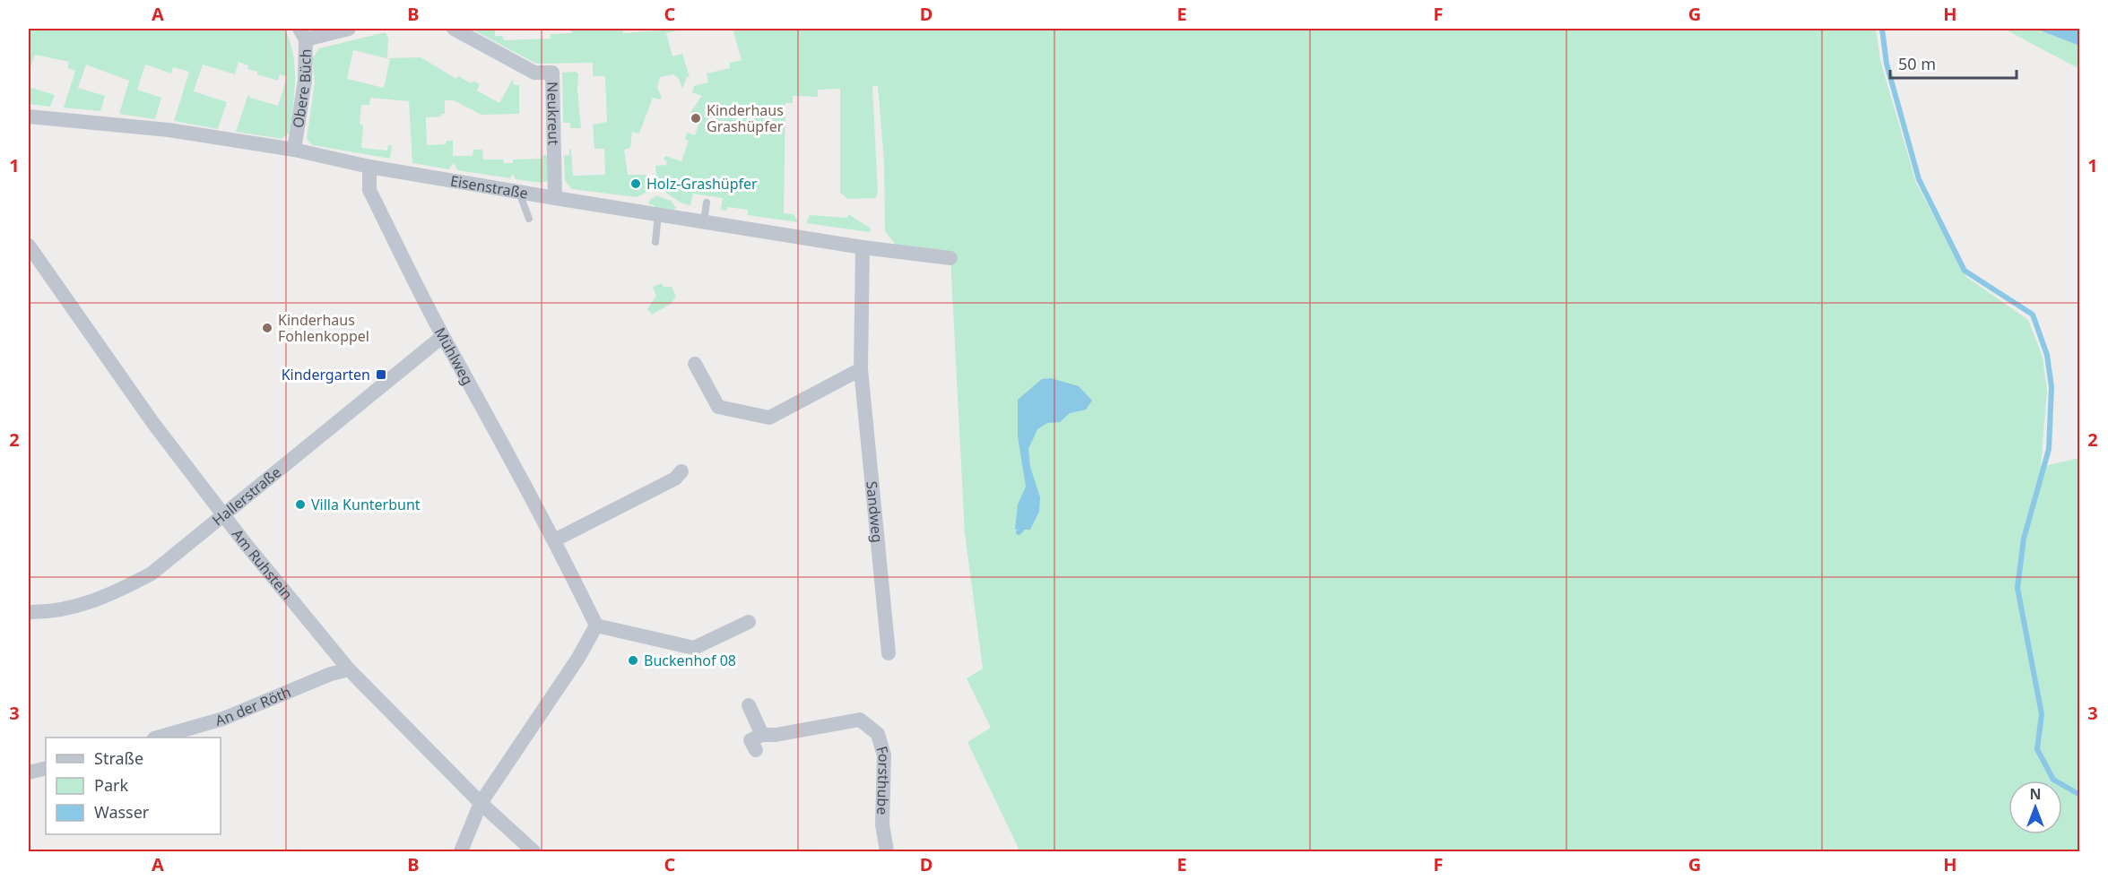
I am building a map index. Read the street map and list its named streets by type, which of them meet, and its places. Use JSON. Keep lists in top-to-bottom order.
{
  "streets": {
    "street": [
      "Obere Büch",
      "Neukreut",
      "Eisenstraße",
      "Mühlweg",
      "Hallerstraße",
      "Sandweg",
      "Am Ruhstein",
      "An der Röth",
      "Forsthube"
    ]
  },
  "crossings": [
    ["Obere Büch", "Eisenstraße"],
    ["Neukreut", "Eisenstraße"],
    ["Eisenstraße", "Mühlweg"],
    ["Eisenstraße", "Sandweg"],
    ["Mühlweg", "Hallerstraße"],
    ["Hallerstraße", "Am Ruhstein"],
    ["Am Ruhstein", "An der Röth"]
  ],
  "places": {
    "other": [
      "Kinderhaus Grashüpfer",
      "Holz-Grashüpfer",
      "Kinderhaus Fohlenkoppel",
      "Villa Kunterbunt",
      "Buckenhof 08"
    ],
    "transit": ["Kindergarten"]
  },
  "legend": ["Straße", "Park", "Wasser"],
  "scale_bar": "50 m",
  "north": "top",
  "grid": {
    "columns": [
      "A",
      "B",
      "C",
      "D",
      "E",
      "F",
      "G",
      "H"
    ],
    "rows": ["1", "2", "3"]
  }
}
